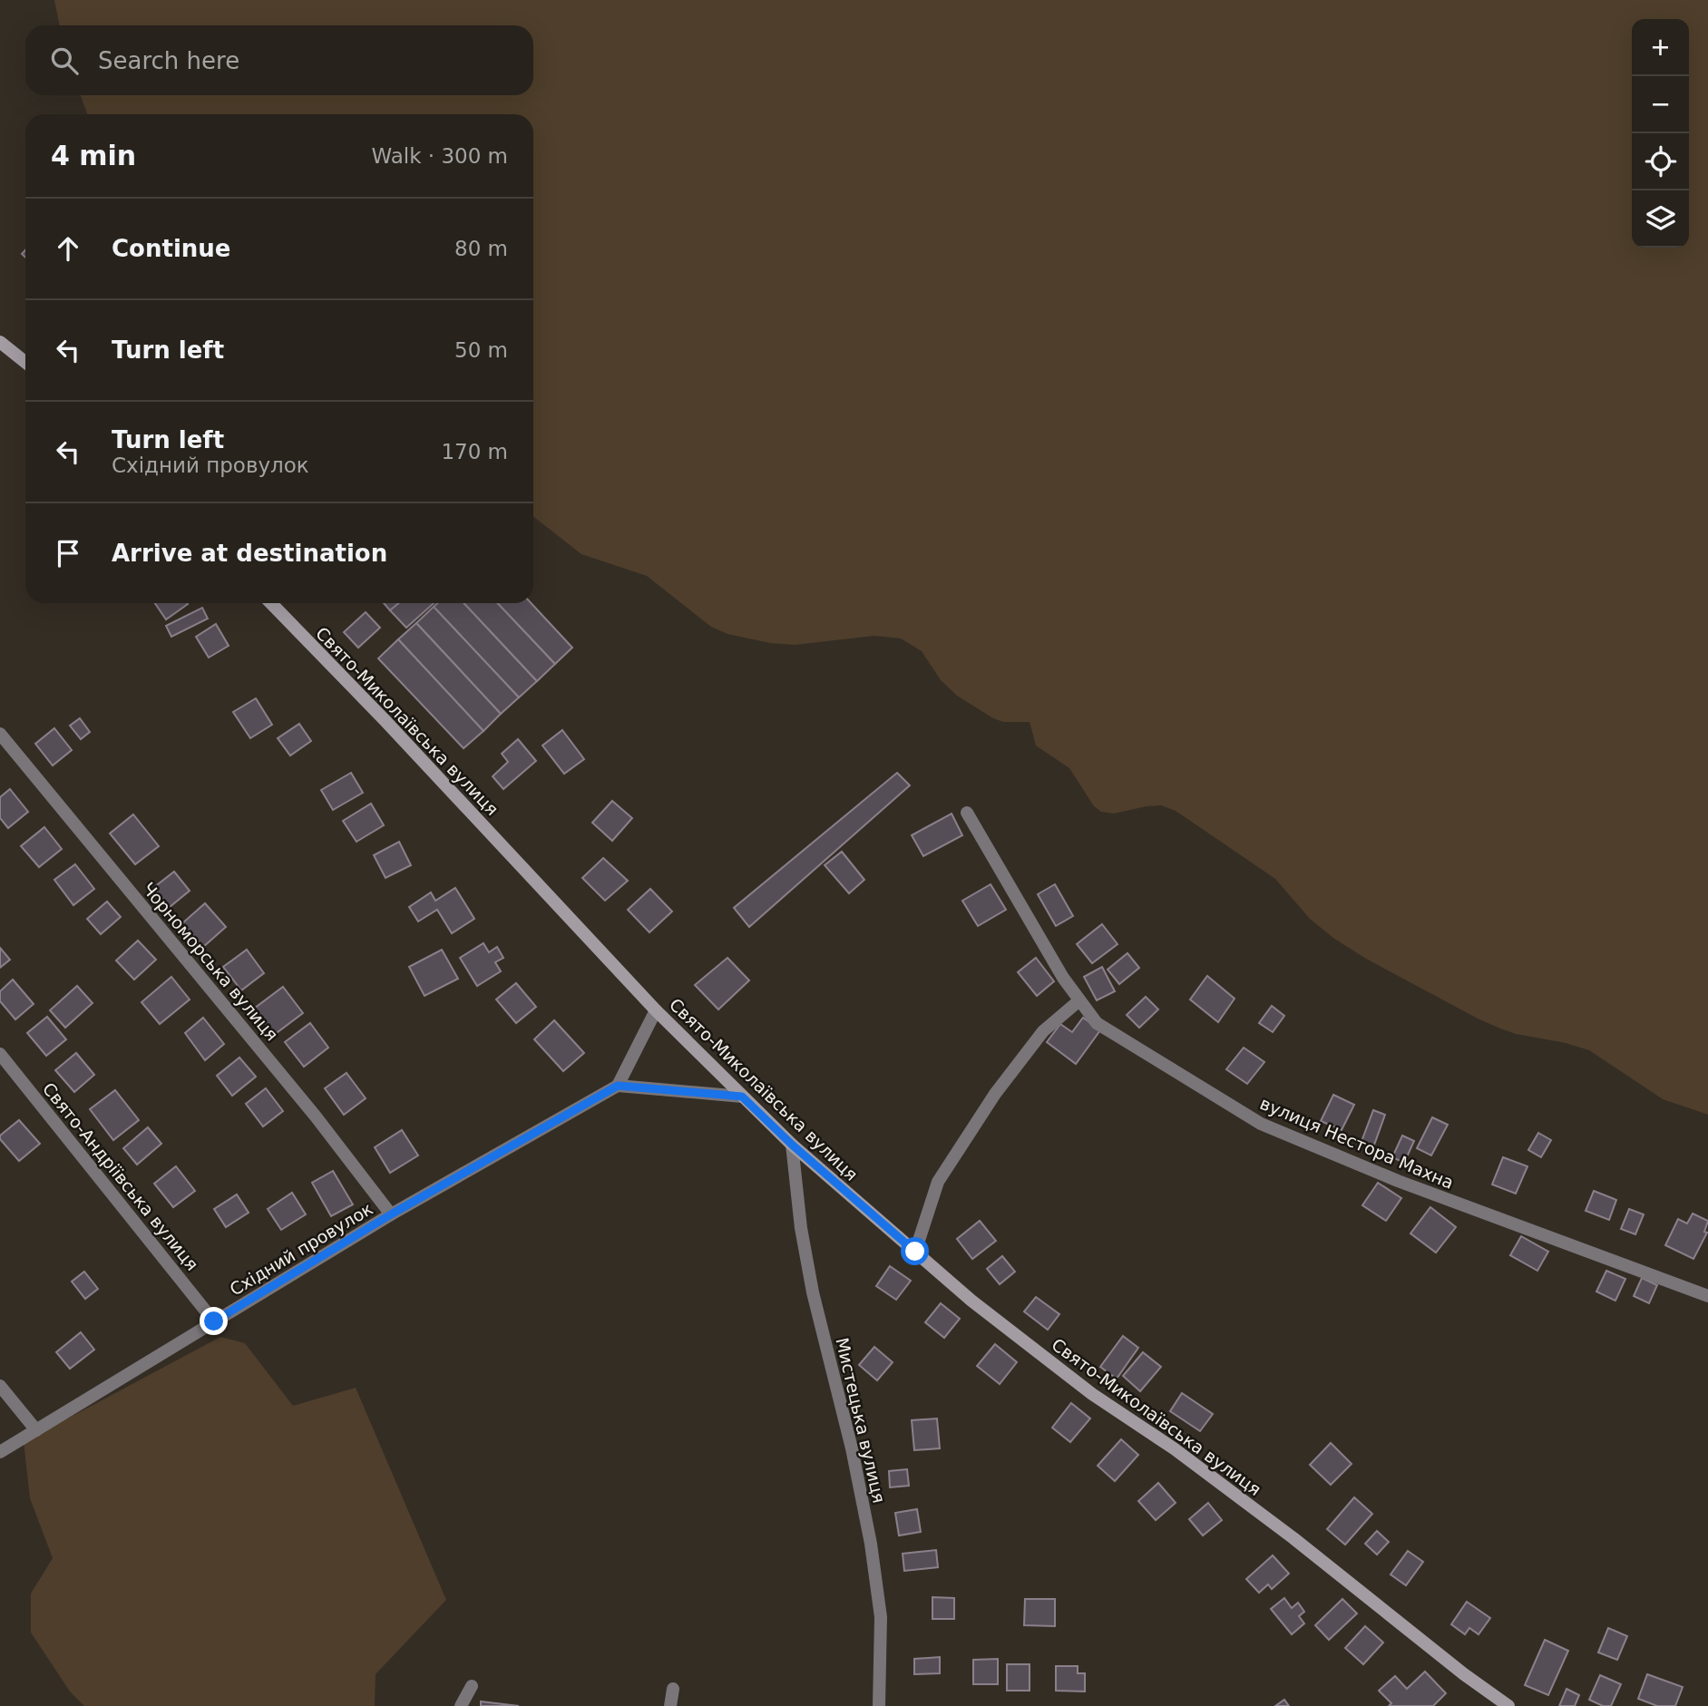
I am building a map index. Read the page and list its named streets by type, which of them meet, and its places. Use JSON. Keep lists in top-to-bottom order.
{
  "streets": {
    "street": [
      "Свято-Миколаївська вулиця",
      "Чорноморська вулиця",
      "вулиця Нестора Махна",
      "Свято-Андріївська вулиця",
      "Східний провулок",
      "Мистецька вулиця"
    ]
  },
  "crossings": [
    ["Свято-Миколаївська вулиця", "Мистецька вулиця"],
    ["Чорноморська вулиця", "Східний провулок"],
    ["Свято-Андріївська вулиця", "Східний провулок"]
  ],
  "page": {
    "map_buttons": ["+", "−"],
    "search": "Search here",
    "heading": ["4 min", "Walk · 300 m"],
    "list": [
      ["Continue", "80 m"],
      ["Turn left", "50 m"],
      ["Turn left", "Східний провулок", "170 m"],
      "Arrive at destination"
    ]
  }
}
